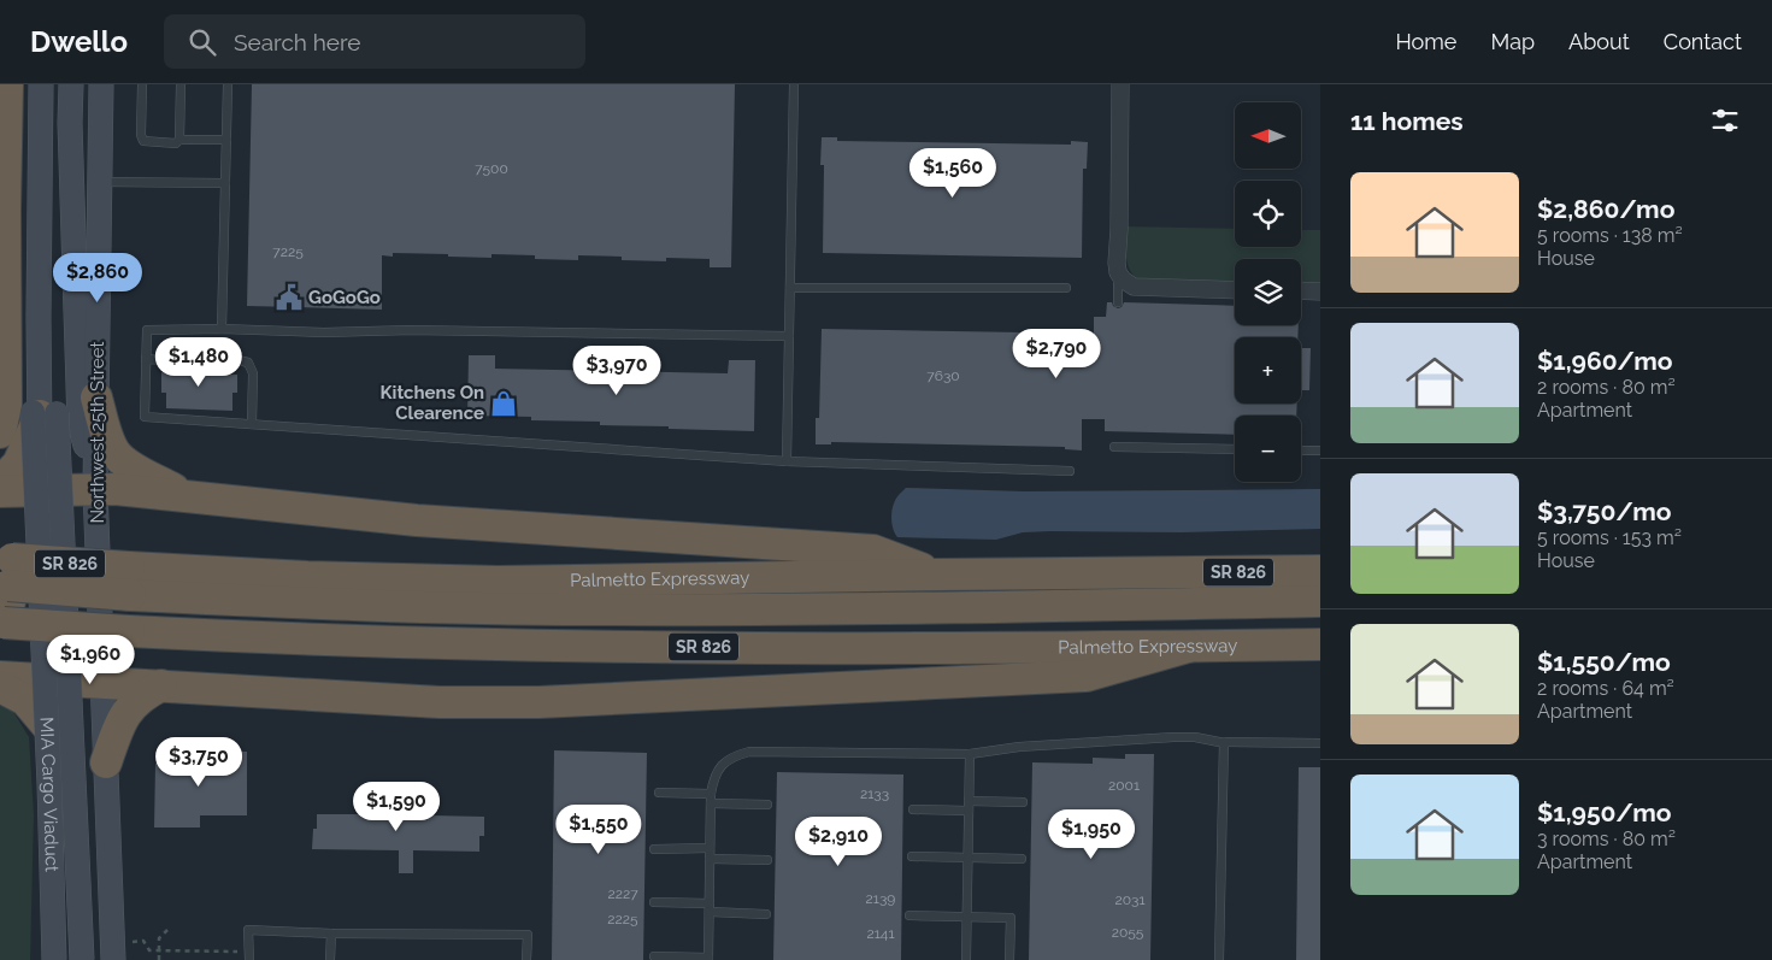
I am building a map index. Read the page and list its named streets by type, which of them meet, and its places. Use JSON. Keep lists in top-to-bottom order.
{
  "streets": {
    "highway": ["SR 826", "Palmetto Expressway"],
    "main road": ["Northwest 25th Street", "MIA Cargo Viaduct"]
  },
  "places": {
    "public building": ["GoGoGo"],
    "shop": ["Kitchens On Clearence"]
  },
  "house_numbers": [
    "7500",
    "7225",
    "7630",
    "2001",
    "2133",
    "2227",
    "2139",
    "2031",
    "2225",
    "2055",
    "2141"
  ],
  "north": "left",
  "page": {
    "header": "Dwello",
    "search": "Search here",
    "nav": [
      "Home",
      "Map",
      "About",
      "Contact"
    ],
    "heading": "11 homes",
    "map_buttons": ["+", "−"],
    "price": [
      "$1,560",
      "$2,860",
      "$2,790",
      "$1,480",
      "$3,970",
      "$1,960",
      "$3,750",
      "$1,590",
      "$1,550",
      "$1,950",
      "$2,910"
    ],
    "list": [
      {
        "name": "$2,860/mo",
        "note": "5 rooms · 138 m² · House"
      },
      {
        "name": "$1,960/mo",
        "note": "2 rooms · 80 m² · Apartment"
      },
      {
        "name": "$3,750/mo",
        "note": "5 rooms · 153 m² · House"
      },
      {
        "name": "$1,550/mo",
        "note": "2 rooms · 64 m² · Apartment"
      },
      {
        "name": "$1,950/mo",
        "note": "3 rooms · 80 m² · Apartment"
      }
    ]
  }
}
